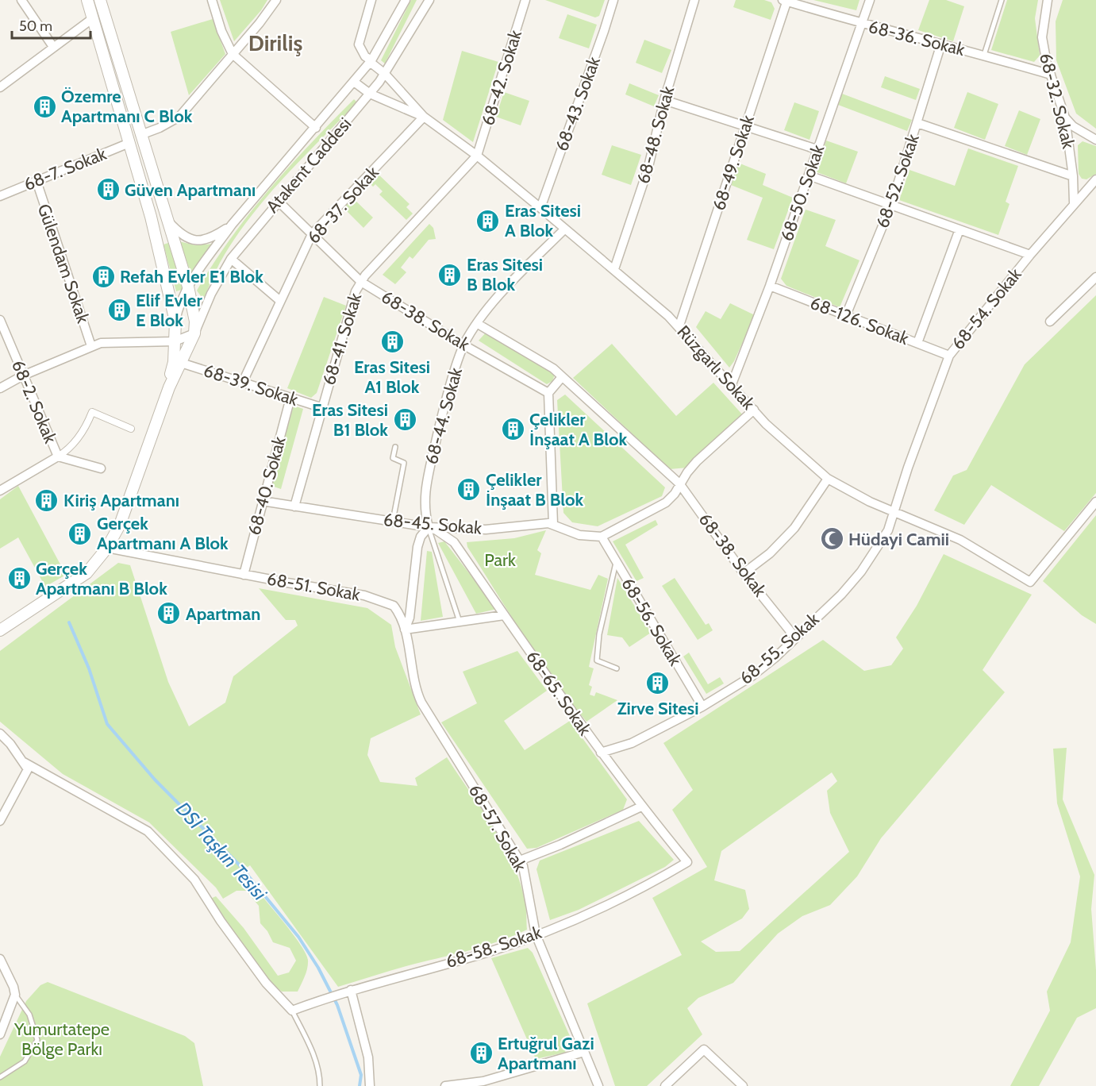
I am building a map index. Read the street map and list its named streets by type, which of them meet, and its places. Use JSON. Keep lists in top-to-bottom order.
{
  "streets": {
    "street": [
      "68-36. Sokak",
      "68-42. Sokak",
      "68-32. Sokak",
      "68-43. Sokak",
      "68-48. Sokak",
      "68-49. Sokak",
      "Atakent Caddesi",
      "68-7. Sokak",
      "68-52. Sokak",
      "68-50. Sokak",
      "68-37. Sokak",
      "Gülendam Sokak",
      "68-54. Sokak",
      "68-38. Sokak",
      "68-126. Sokak",
      "68-41. Sokak",
      "Rüzgarlı Sokak",
      "68-39. Sokak",
      "68-2. Sokak",
      "68-44. Sokak",
      "68-40. Sokak",
      "68-45. Sokak",
      "68-51. Sokak",
      "68-56. Sokak",
      "68-55. Sokak",
      "68-65. Sokak",
      "68-57. Sokak",
      "68-58. Sokak"
    ]
  },
  "crossings": [
    ["68-36. Sokak", "68-32. Sokak"],
    ["68-36. Sokak", "68-49. Sokak"],
    ["68-36. Sokak", "68-52. Sokak"],
    ["68-36. Sokak", "68-50. Sokak"],
    ["68-42. Sokak", "68-41. Sokak"],
    ["68-42. Sokak", "Rüzgarlı Sokak"],
    ["68-32. Sokak", "68-54. Sokak"],
    ["68-43. Sokak", "Rüzgarlı Sokak"],
    ["68-48. Sokak", "Rüzgarlı Sokak"],
    ["68-49. Sokak", "Rüzgarlı Sokak"],
    ["Atakent Caddesi", "68-38. Sokak"],
    ["Atakent Caddesi", "Rüzgarlı Sokak"],
    ["68-7. Sokak", "Gülendam Sokak"],
    ["68-52. Sokak", "68-126. Sokak"],
    ["68-50. Sokak", "68-126. Sokak"],
    ["68-50. Sokak", "Rüzgarlı Sokak"],
    ["68-37. Sokak", "68-38. Sokak"],
    ["68-37. Sokak", "Rüzgarlı Sokak"],
    ["68-37. Sokak", "68-39. Sokak"],
    ["68-54. Sokak", "68-126. Sokak"],
    ["68-54. Sokak", "Rüzgarlı Sokak"],
    ["68-54. Sokak", "68-55. Sokak"],
    ["68-38. Sokak", "68-41. Sokak"],
    ["68-38. Sokak", "68-44. Sokak"],
    ["68-38. Sokak", "68-55. Sokak"],
    ["68-41. Sokak", "Rüzgarlı Sokak"],
    ["68-41. Sokak", "68-39. Sokak"],
    ["68-41. Sokak", "68-45. Sokak"],
    ["Rüzgarlı Sokak", "68-44. Sokak"],
    ["Rüzgarlı Sokak", "68-55. Sokak"],
    ["68-39. Sokak", "68-40. Sokak"],
    ["68-44. Sokak", "68-45. Sokak"],
    ["68-44. Sokak", "68-65. Sokak"],
    ["68-40. Sokak", "68-45. Sokak"],
    ["68-40. Sokak", "68-51. Sokak"],
    ["68-45. Sokak", "68-56. Sokak"],
    ["68-45. Sokak", "68-65. Sokak"],
    ["68-51. Sokak", "68-57. Sokak"],
    ["68-56. Sokak", "68-55. Sokak"],
    ["68-55. Sokak", "68-65. Sokak"],
    ["68-65. Sokak", "68-58. Sokak"],
    ["68-57. Sokak", "68-58. Sokak"]
  ],
  "districts": ["Diriliş"],
  "water": ["DSİ Taşkın Tesisi"],
  "parks": ["Park", "Yumurtatepe Bölge Parkı"],
  "places": {
    "building": [
      "Özemre Apartmanı C Blok",
      "Güven Apartmanı",
      "Eras Sitesi A Blok",
      "Eras Sitesi B Blok",
      "Refah Evler E1 Blok",
      "Elif Evler E Blok",
      "Eras Sitesi A1 Blok",
      "Eras Sitesi B1 Blok",
      "Çelikler İnşaat A Blok",
      "Çelikler İnşaat B Blok",
      "Kiriş Apartmanı",
      "Gerçek Apartmanı A Blok",
      "Gerçek Apartmanı B Blok",
      "Apartman",
      "Zirve Sitesi",
      "Ertuğrul Gazi Apartmanı"
    ],
    "mosque": ["Hüdayi Camii"]
  },
  "scale_bar": "50 m"
}
